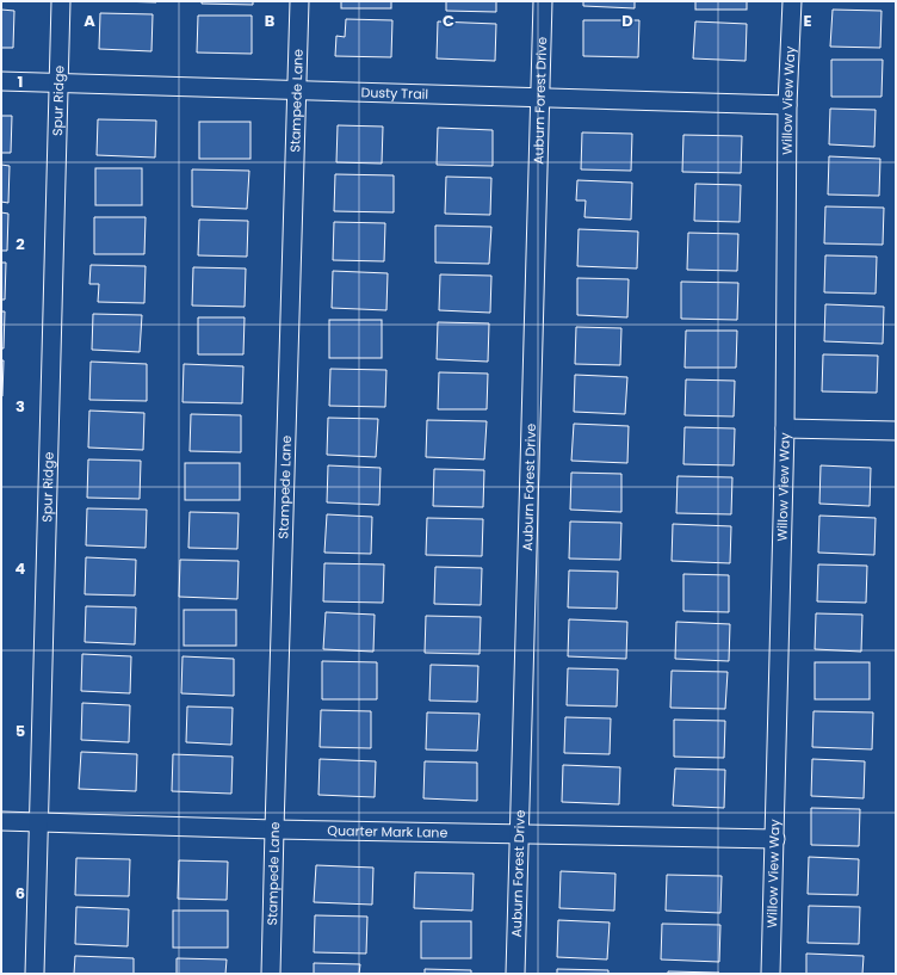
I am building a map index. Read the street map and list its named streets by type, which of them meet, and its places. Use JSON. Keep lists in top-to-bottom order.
{
  "streets": {
    "street": [
      "Dusty Trail",
      "Spur Ridge",
      "Stampede Lane",
      "Auburn Forest Drive",
      "Willow View Way",
      "Quarter Mark Lane"
    ]
  },
  "crossings": [
    ["Dusty Trail", "Spur Ridge"],
    ["Dusty Trail", "Stampede Lane"],
    ["Dusty Trail", "Auburn Forest Drive"],
    ["Dusty Trail", "Willow View Way"],
    ["Spur Ridge", "Quarter Mark Lane"],
    ["Stampede Lane", "Quarter Mark Lane"],
    ["Auburn Forest Drive", "Quarter Mark Lane"],
    ["Willow View Way", "Quarter Mark Lane"]
  ],
  "grid": {
    "columns": [
      "A",
      "B",
      "C",
      "D",
      "E"
    ],
    "rows": [
      "1",
      "2",
      "3",
      "4",
      "5",
      "6"
    ]
  }
}
